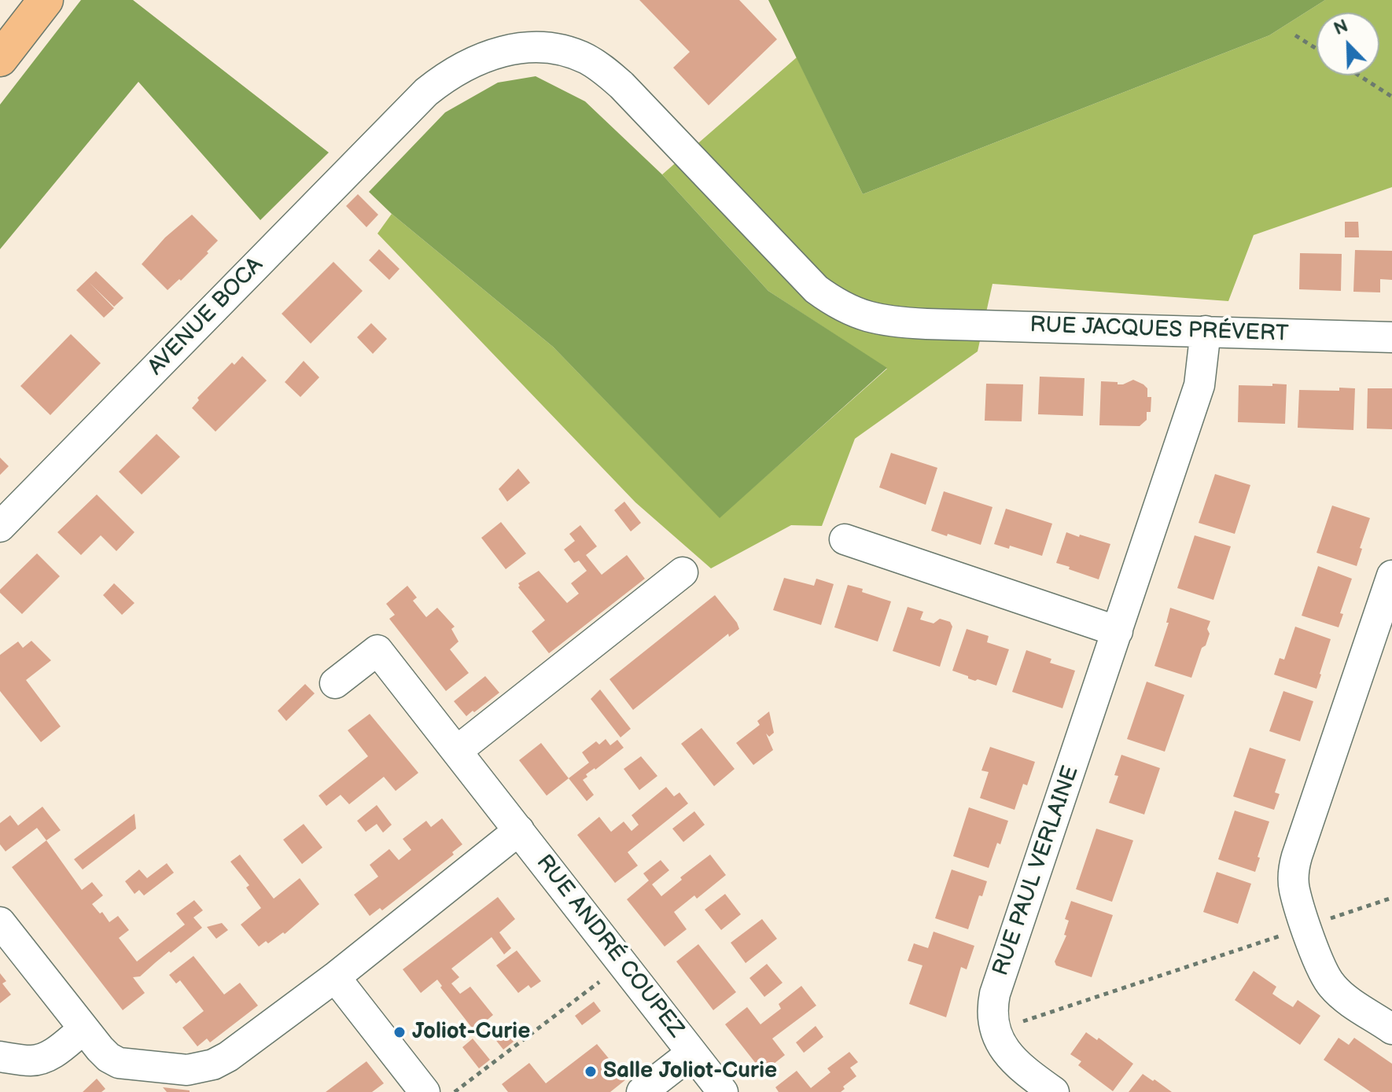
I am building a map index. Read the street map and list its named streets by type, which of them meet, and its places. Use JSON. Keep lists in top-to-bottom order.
{
  "streets": {
    "street": [
      "AVENUE BOCA",
      "RUE JACQUES PRÉVERT",
      "RUE PAUL VERLAINE",
      "RUE ANDRÉ COUPEZ"
    ]
  },
  "crossings": [
    ["AVENUE BOCA", "RUE JACQUES PRÉVERT"],
    ["RUE JACQUES PRÉVERT", "RUE PAUL VERLAINE"]
  ],
  "places": ["Joliot-Curie", "Salle Joliot-Curie"],
  "north": "top left"
}
